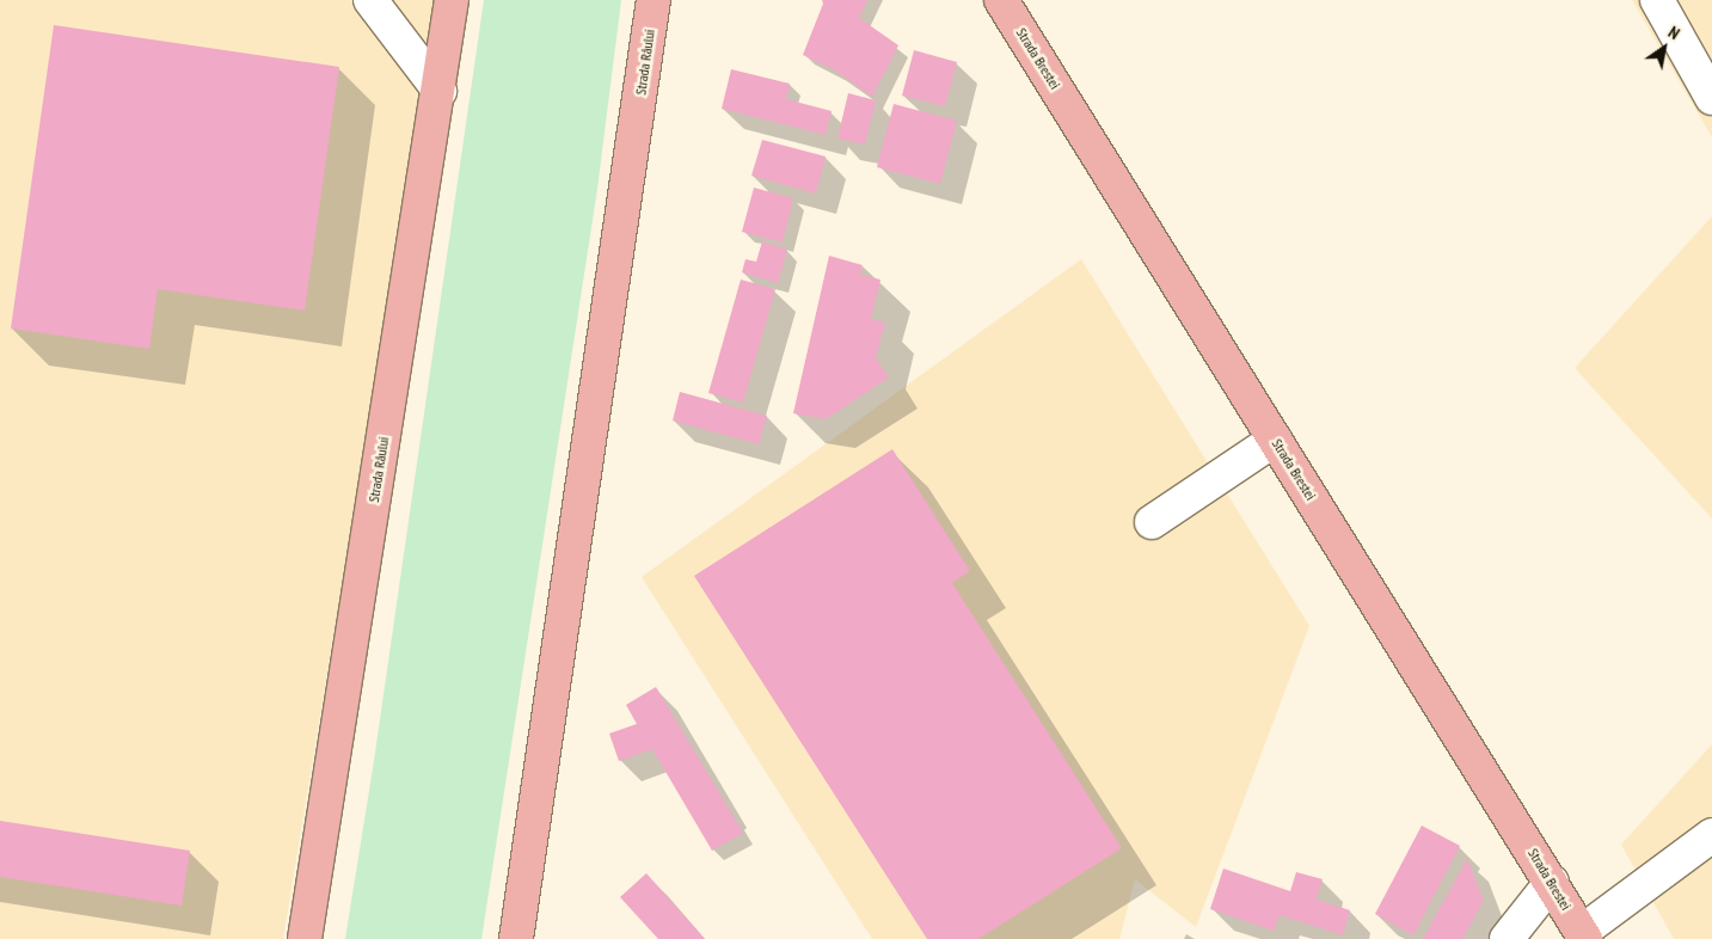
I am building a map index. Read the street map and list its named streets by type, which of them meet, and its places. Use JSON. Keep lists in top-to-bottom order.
{
  "streets": {
    "main road": ["Strada Brestei", "Strada Râului"]
  },
  "north": "top right"
}
